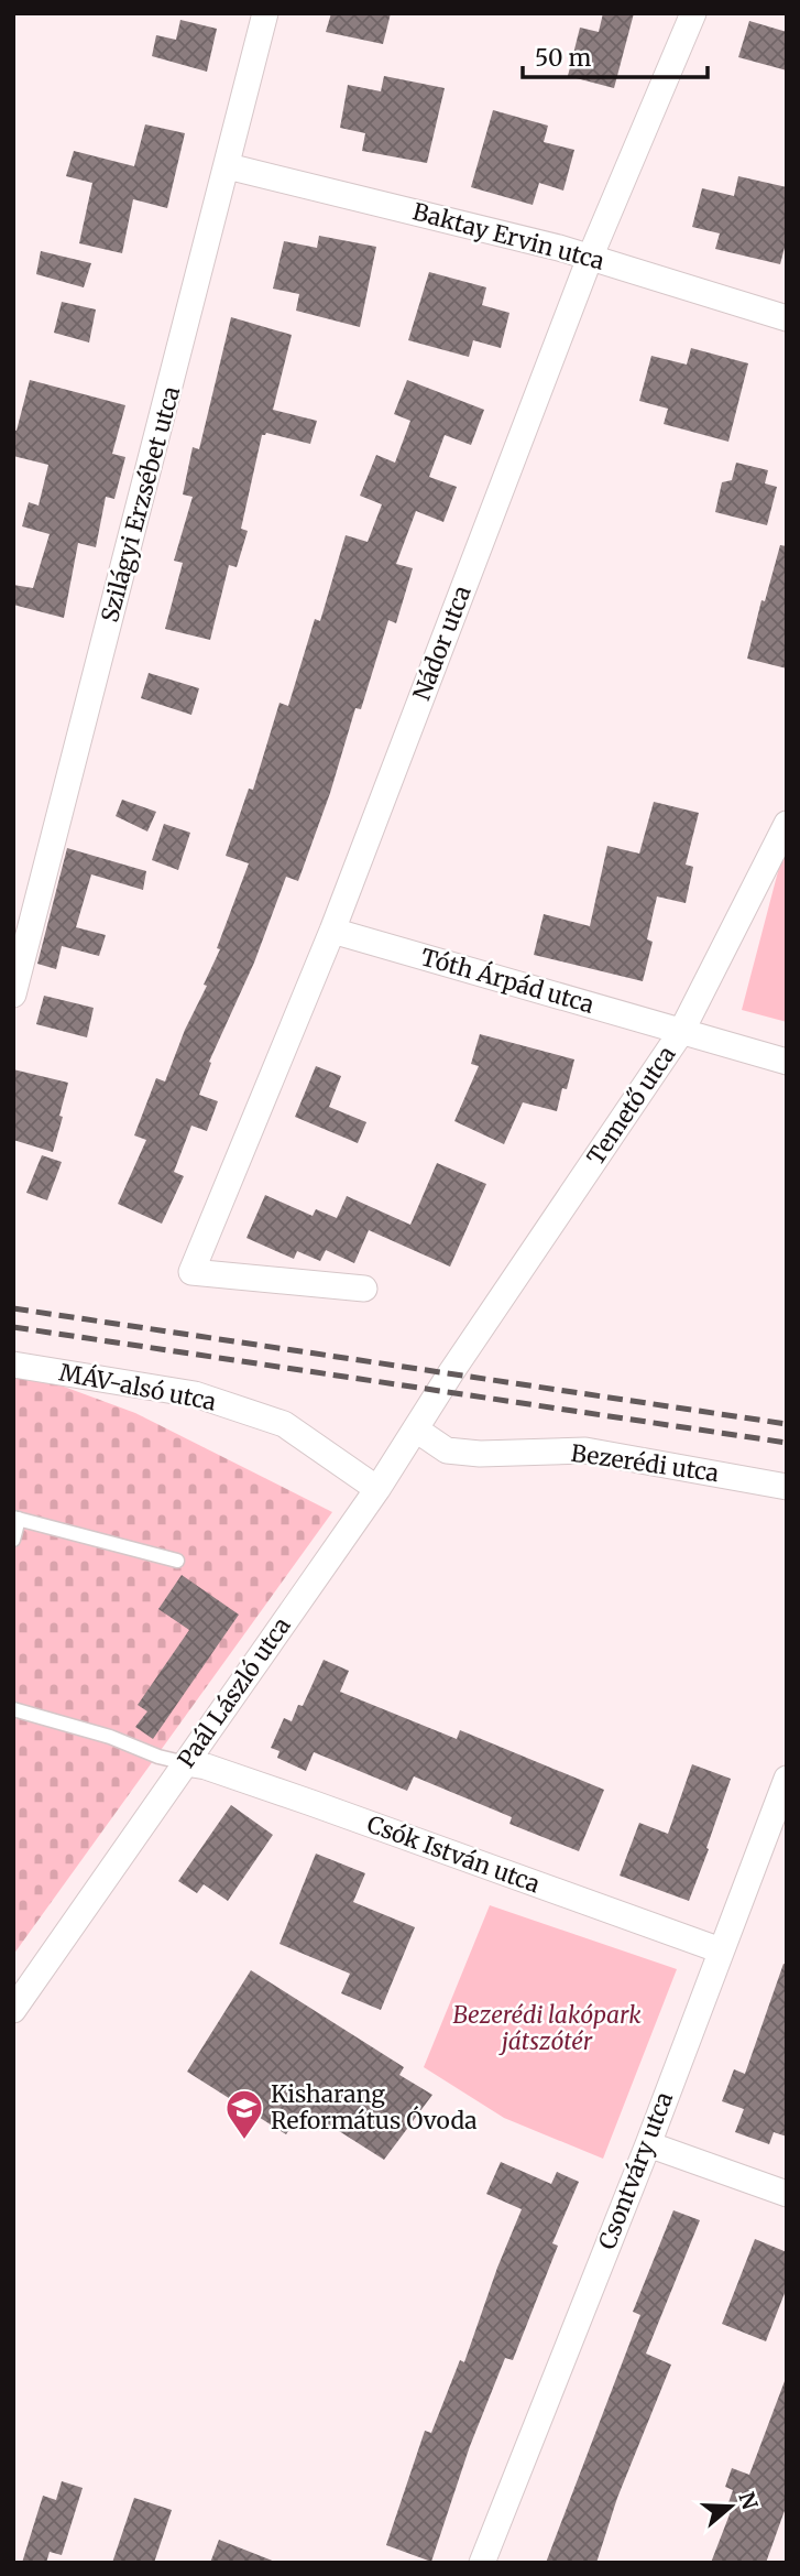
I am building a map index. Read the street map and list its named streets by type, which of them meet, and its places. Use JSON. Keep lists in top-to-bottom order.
{
  "streets": {
    "street": [
      "Baktay Ervin utca",
      "Szilágyi Erzsébet utca",
      "Nádor utca",
      "Tóth Árpád utca",
      "Temető utca",
      "MÁV-alsó utca",
      "Bezerédi utca",
      "Paál László utca",
      "Csók István utca",
      "Csontváry utca"
    ]
  },
  "crossings": [
    ["Baktay Ervin utca", "Szilágyi Erzsébet utca"],
    ["Baktay Ervin utca", "Nádor utca"],
    ["Nádor utca", "Tóth Árpád utca"],
    ["Tóth Árpád utca", "Temető utca"],
    ["Temető utca", "Paál László utca"],
    ["MÁV-alsó utca", "Paál László utca"],
    ["Bezerédi utca", "Paál László utca"],
    ["Paál László utca", "Csók István utca"],
    ["Csók István utca", "Csontváry utca"]
  ],
  "parks": ["Bezerédi lakópark játszótér"],
  "places": {
    "school or university": ["Kisharang Református Óvoda"]
  },
  "scale_bar": "50 m",
  "north": "right"
}
